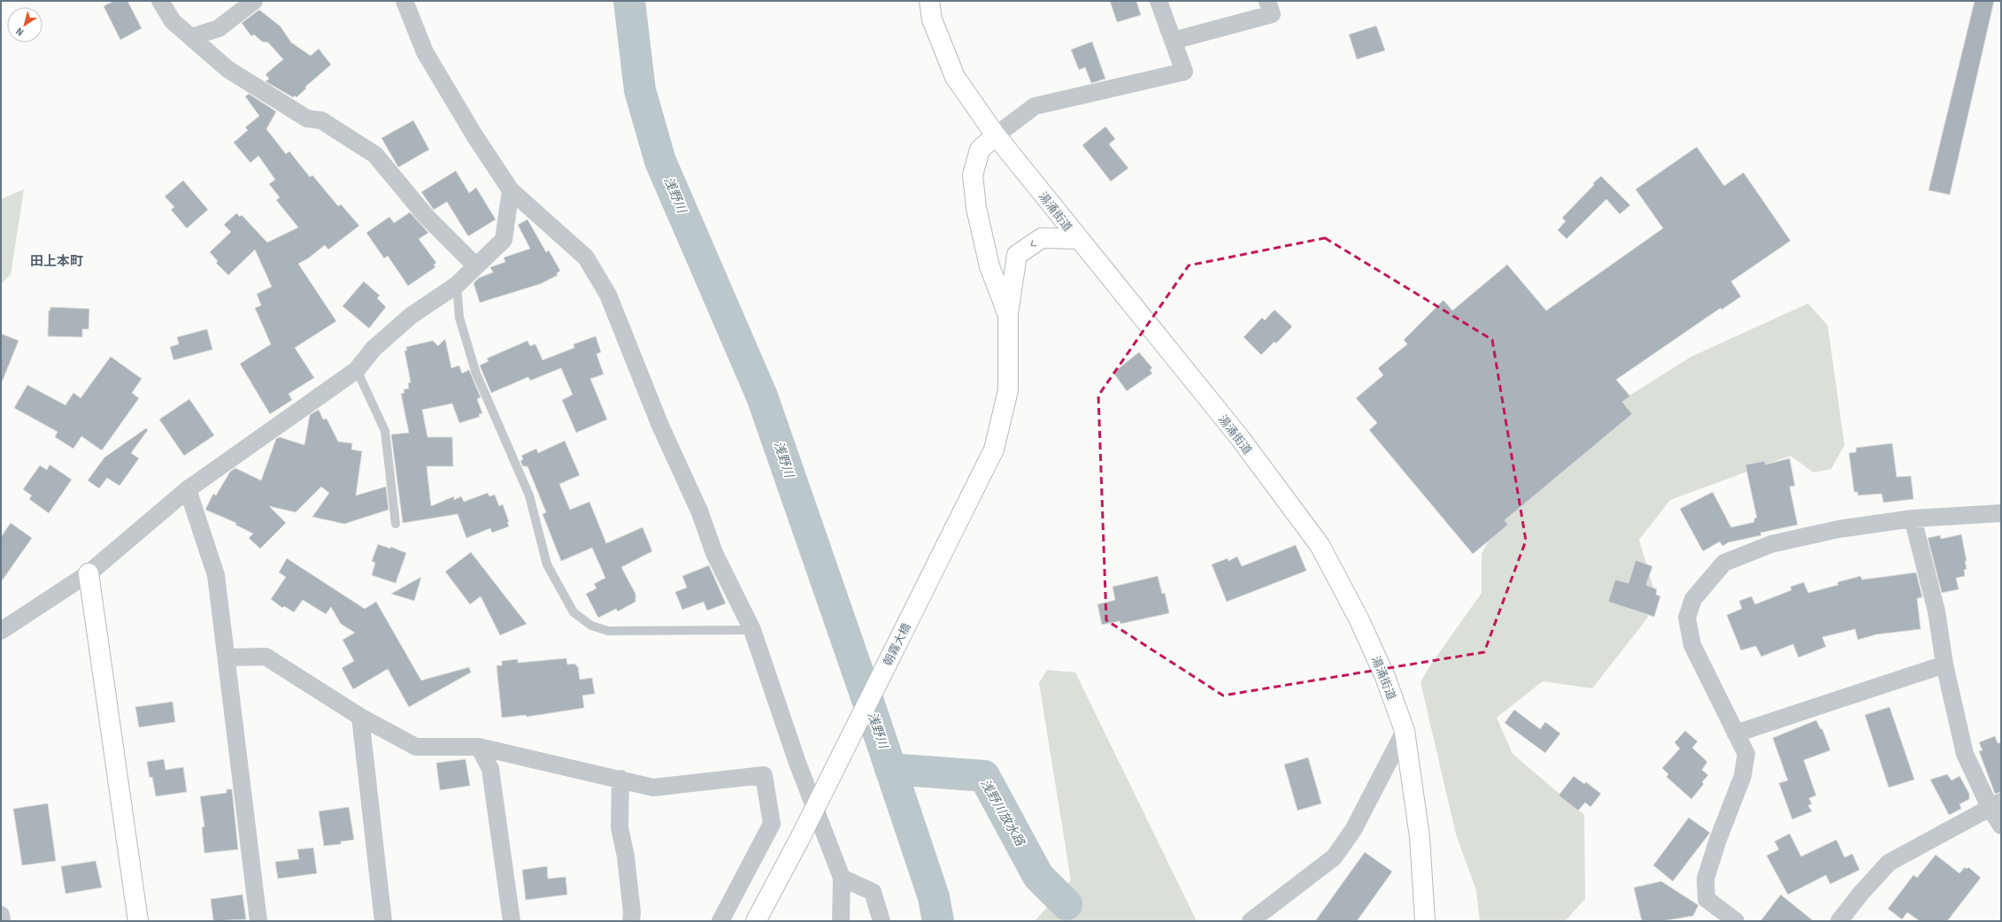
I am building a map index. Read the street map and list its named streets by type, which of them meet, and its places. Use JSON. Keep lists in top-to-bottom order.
{
  "streets": {
    "street": ["湯涌街道", "朝霧大橋"]
  },
  "districts": ["田上本町"],
  "water": ["浅野川", "浅野川放水路"],
  "north": "bottom left"
}
